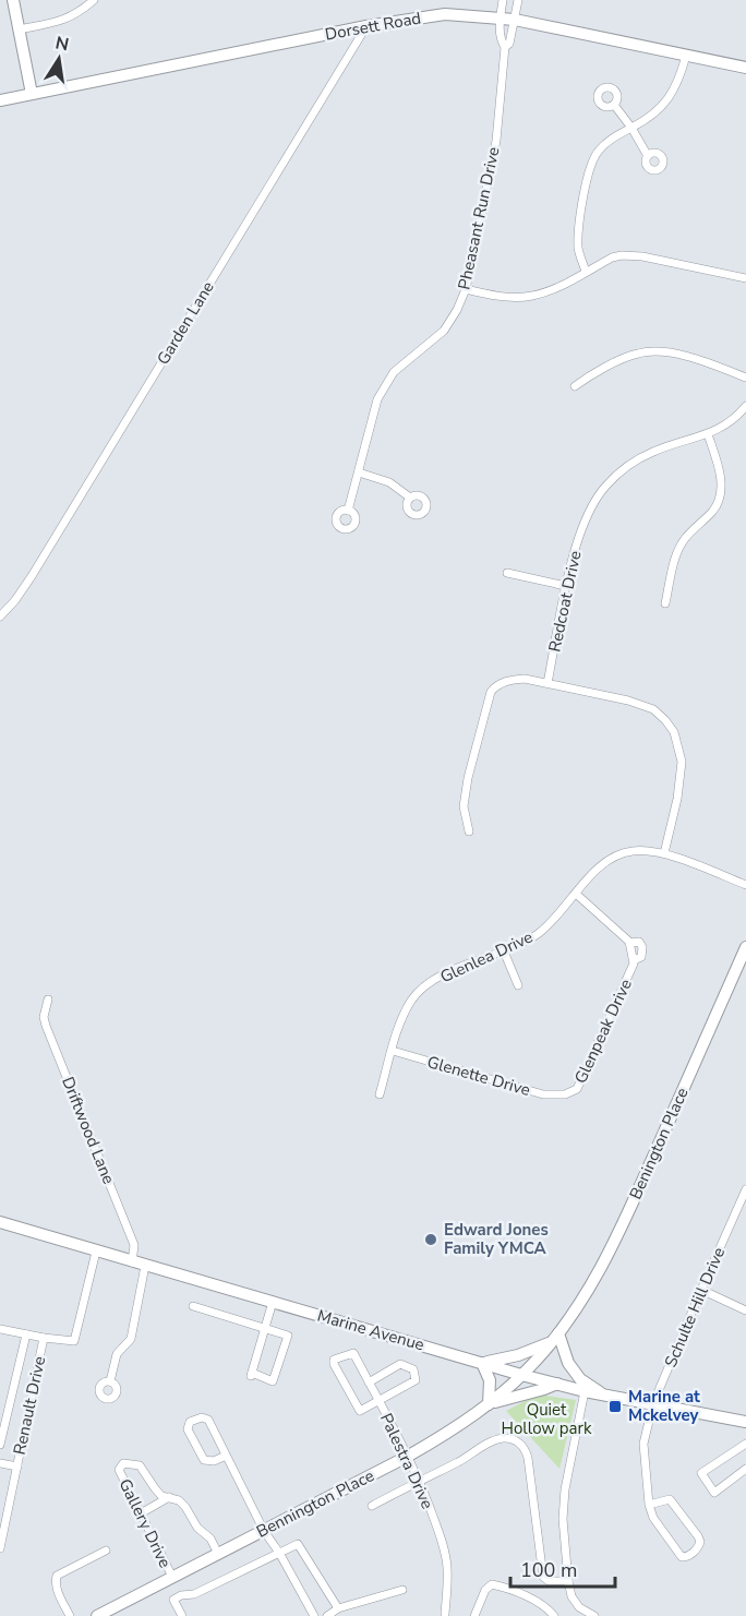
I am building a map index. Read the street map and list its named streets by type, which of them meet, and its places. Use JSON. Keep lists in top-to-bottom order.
{
  "streets": {
    "main road": [
      "Dorsett Road",
      "Benington Place",
      "Marine Avenue",
      "Bennington Place"
    ],
    "street": [
      "Pheasant Run Drive",
      "Garden Lane",
      "Redcoat Drive",
      "Glenlea Drive",
      "Glenpeak Drive",
      "Glenette Drive",
      "Driftwood Lane",
      "Schulte Hill Drive",
      "Renault Drive",
      "Palestra Drive",
      "Gallery Drive"
    ]
  },
  "crossings": [
    ["Dorsett Road", "Pheasant Run Drive"],
    ["Dorsett Road", "Garden Lane"],
    ["Glenlea Drive", "Glenpeak Drive"],
    ["Glenlea Drive", "Glenette Drive"],
    ["Glenpeak Drive", "Glenette Drive"],
    ["Driftwood Lane", "Marine Avenue"],
    ["Benington Place", "Marine Avenue"],
    ["Benington Place", "Bennington Place"],
    ["Schulte Hill Drive", "Marine Avenue"],
    ["Marine Avenue", "Bennington Place"],
    ["Palestra Drive", "Bennington Place"],
    ["Bennington Place", "Gallery Drive"]
  ],
  "parks": ["Quiet Hollow park"],
  "places": {
    "other": ["Edward Jones Family YMCA"],
    "transit": ["Marine at Mckelvey"]
  },
  "scale_bar": "100 m",
  "north": "top"
}
